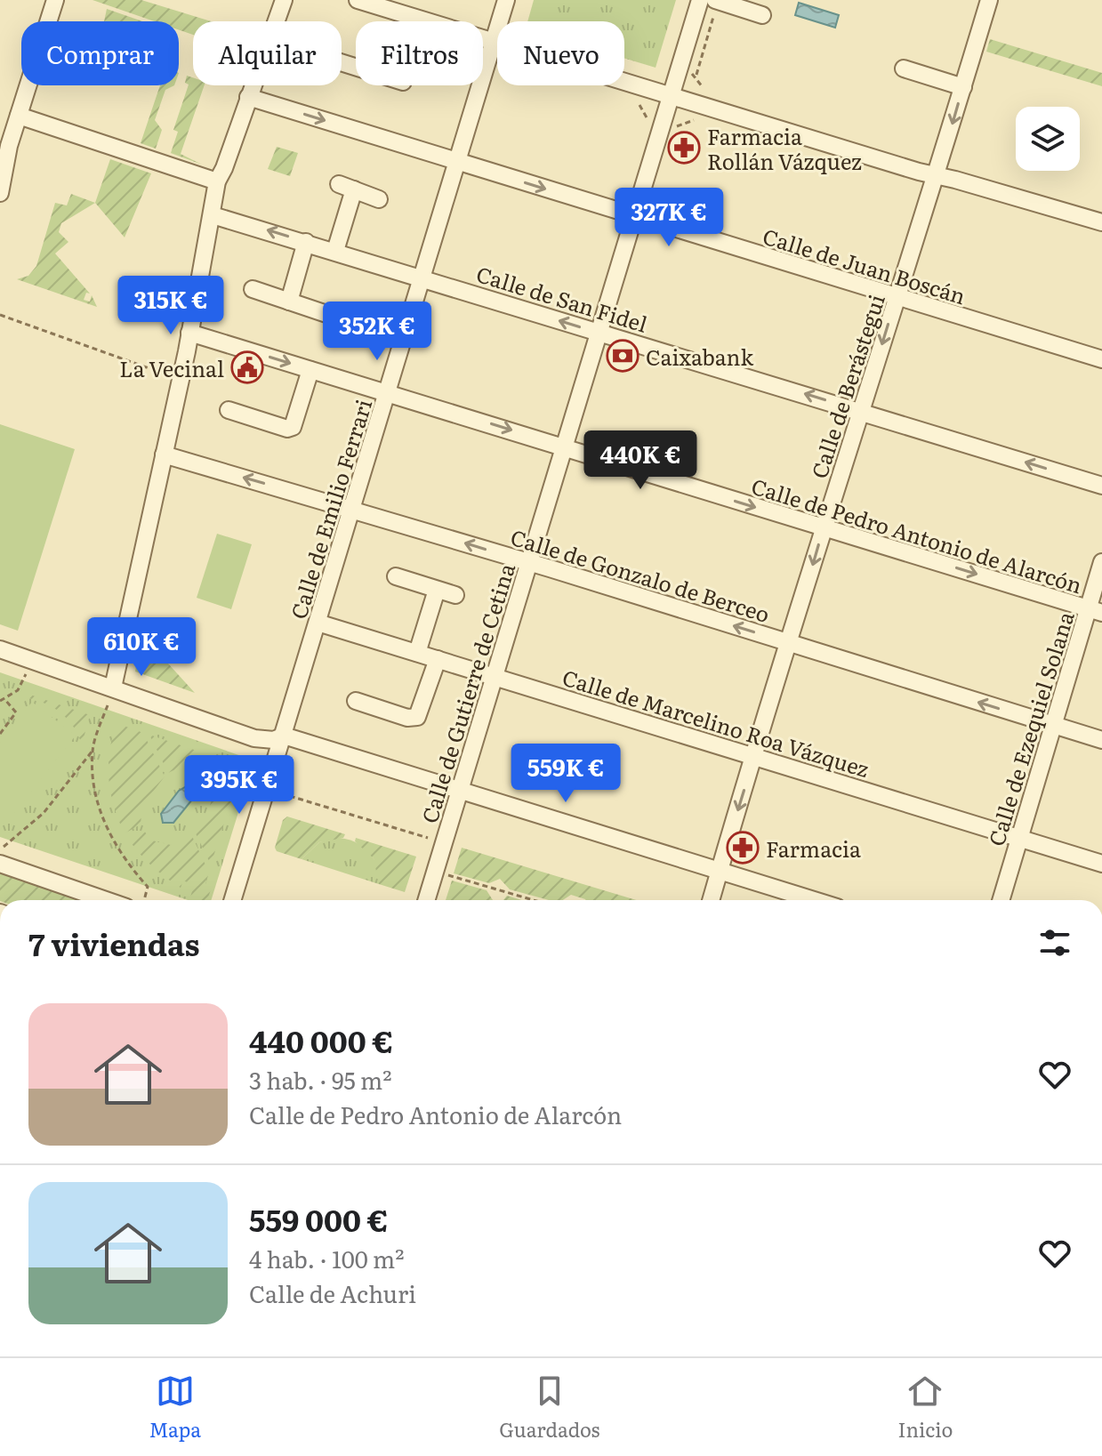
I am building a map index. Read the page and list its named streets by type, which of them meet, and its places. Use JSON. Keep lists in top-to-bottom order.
{
  "streets": {
    "street": [
      "Calle de Juan Boscán",
      "Calle de San Fidel",
      "Calle de Berástegui",
      "Calle de Emilio Ferrari",
      "Calle de Pedro Antonio de Alarcón",
      "Calle de Gonzalo de Berceo",
      "Calle de Gutierre de Cetina",
      "Calle de Marcelino Roa Vázquez",
      "Calle de Ezequiel Solana"
    ]
  },
  "crossings": [
    ["Calle de Juan Boscán", "Calle de Berástegui"],
    ["Calle de Juan Boscán", "Calle de Emilio Ferrari"],
    ["Calle de Juan Boscán", "Calle de Gutierre de Cetina"],
    ["Calle de San Fidel", "Calle de Berástegui"],
    ["Calle de San Fidel", "Calle de Emilio Ferrari"],
    ["Calle de San Fidel", "Calle de Gutierre de Cetina"],
    ["Calle de Berástegui", "Calle de Pedro Antonio de Alarcón"],
    ["Calle de Berástegui", "Calle de Gonzalo de Berceo"],
    ["Calle de Berástegui", "Calle de Marcelino Roa Vázquez"],
    ["Calle de Emilio Ferrari", "Calle de Pedro Antonio de Alarcón"],
    ["Calle de Emilio Ferrari", "Calle de Gonzalo de Berceo"],
    ["Calle de Emilio Ferrari", "Calle de Marcelino Roa Vázquez"],
    ["Calle de Pedro Antonio de Alarcón", "Calle de Gutierre de Cetina"],
    ["Calle de Pedro Antonio de Alarcón", "Calle de Ezequiel Solana"],
    ["Calle de Gonzalo de Berceo", "Calle de Gutierre de Cetina"],
    ["Calle de Gonzalo de Berceo", "Calle de Ezequiel Solana"],
    ["Calle de Gutierre de Cetina", "Calle de Marcelino Roa Vázquez"],
    ["Calle de Marcelino Roa Vázquez", "Calle de Ezequiel Solana"]
  ],
  "one_way": [
    "Calle de San Fidel",
    "Calle de Berástegui",
    "Calle de Pedro Antonio de Alarcón",
    "Calle de Gonzalo de Berceo"
  ],
  "places": {
    "pharmacy": ["Farmacia Rollán Vázquez", "Farmacia"],
    "bank": ["Caixabank"],
    "public building": ["La Vecinal"]
  },
  "page": {
    "chip": [
      "Comprar",
      "Alquilar",
      "Filtros",
      "Nuevo"
    ],
    "price": [
      "327K €",
      "315K €",
      "352K €",
      "440K €",
      "610K €",
      "559K €",
      "395K €"
    ],
    "heading": "7 viviendas",
    "list": [
      {
        "name": "440 000 €",
        "note": "3 hab. · 95 m² · Calle de Pedro Antonio de Alarcón"
      },
      {
        "name": "559 000 €",
        "note": "4 hab. · 100 m² · Calle de Achuri"
      }
    ],
    "tabs": ["Mapa", "Guardados", "Inicio"]
  }
}
